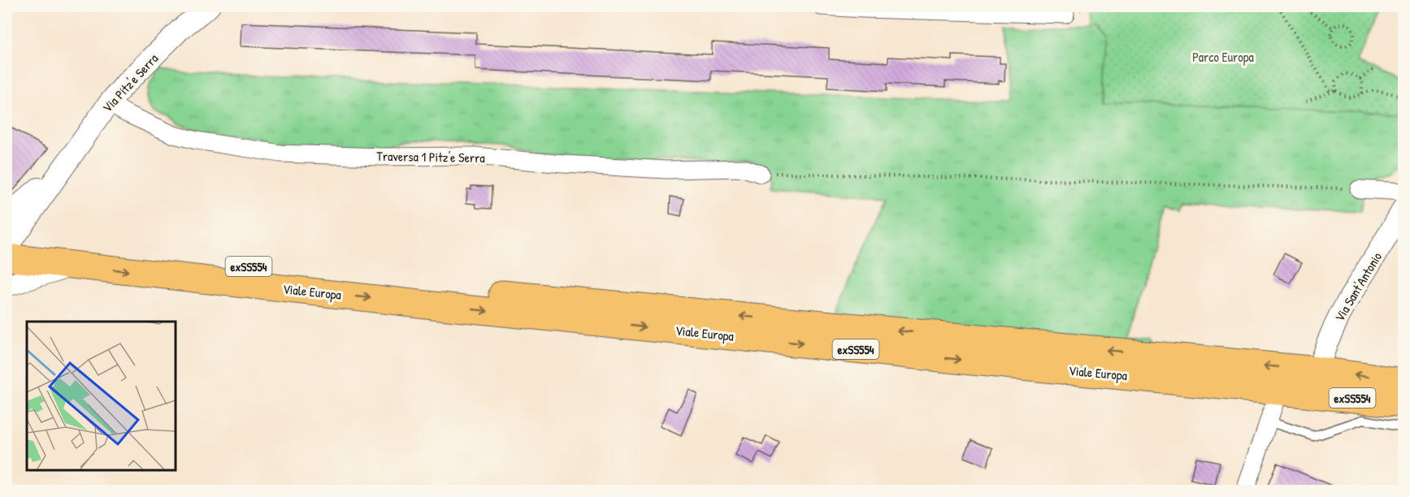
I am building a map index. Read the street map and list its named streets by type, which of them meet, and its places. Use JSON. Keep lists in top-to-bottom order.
{
  "streets": {
    "main road": ["exSS554", "Viale Europa"],
    "street": ["Via Pitz'e Serra", "Traversa 1 Pitz'e Serra", "Via Sant'Antonio"]
  },
  "crossings": [
    ["Via Pitz'e Serra", "Traversa 1 Pitz'e Serra"],
    ["Via Pitz'e Serra", "Viale Europa"],
    ["Via Sant'Antonio", "Viale Europa"]
  ],
  "parks": ["Parco Europa"]
}
